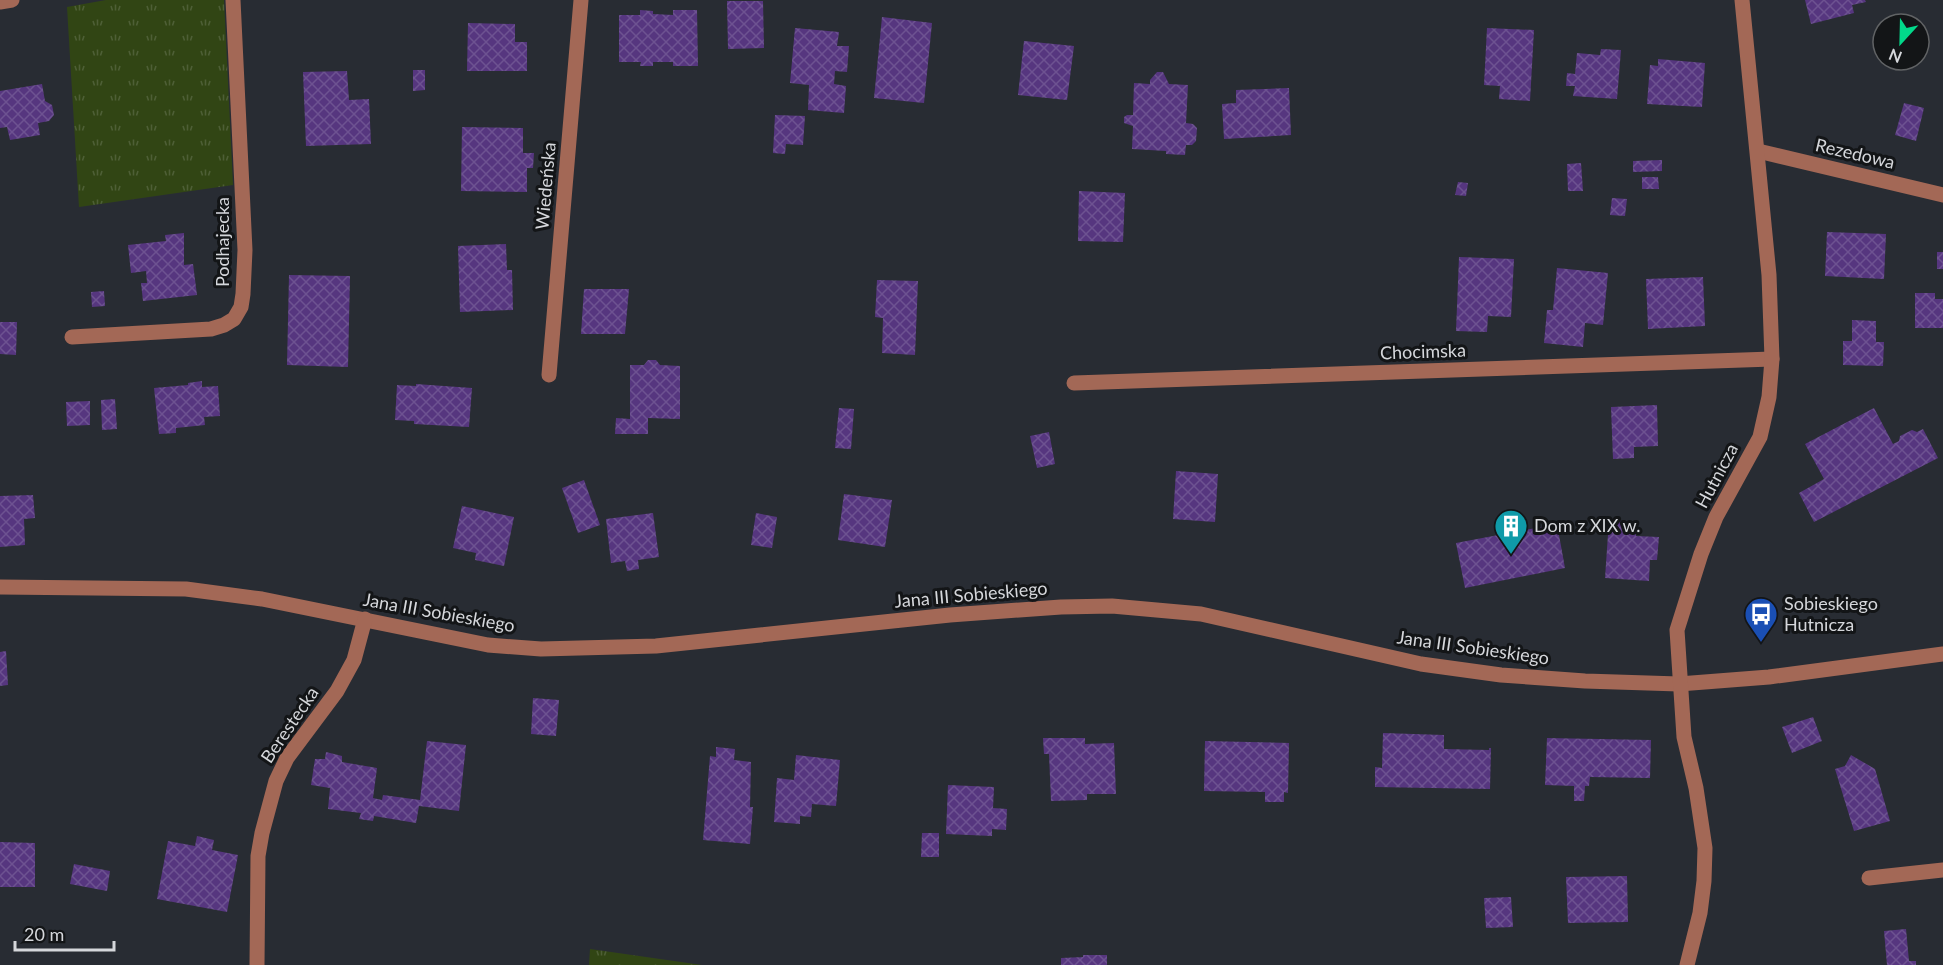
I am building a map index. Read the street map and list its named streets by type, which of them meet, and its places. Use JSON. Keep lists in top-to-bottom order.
{
  "streets": {
    "street": [
      "Rezedowa",
      "Wiedeńska",
      "Podhajecka",
      "Chocimska",
      "Hutnicza",
      "Jana III Sobieskiego",
      "Berestecka"
    ]
  },
  "crossings": [
    ["Rezedowa", "Hutnicza"],
    ["Chocimska", "Hutnicza"],
    ["Hutnicza", "Jana III Sobieskiego"],
    ["Jana III Sobieskiego", "Berestecka"]
  ],
  "places": {
    "building": ["Dom z XIX w."],
    "bus stop": ["Sobieskiego Hutnicza"]
  },
  "scale_bar": "20 m",
  "north": "bottom"
}
